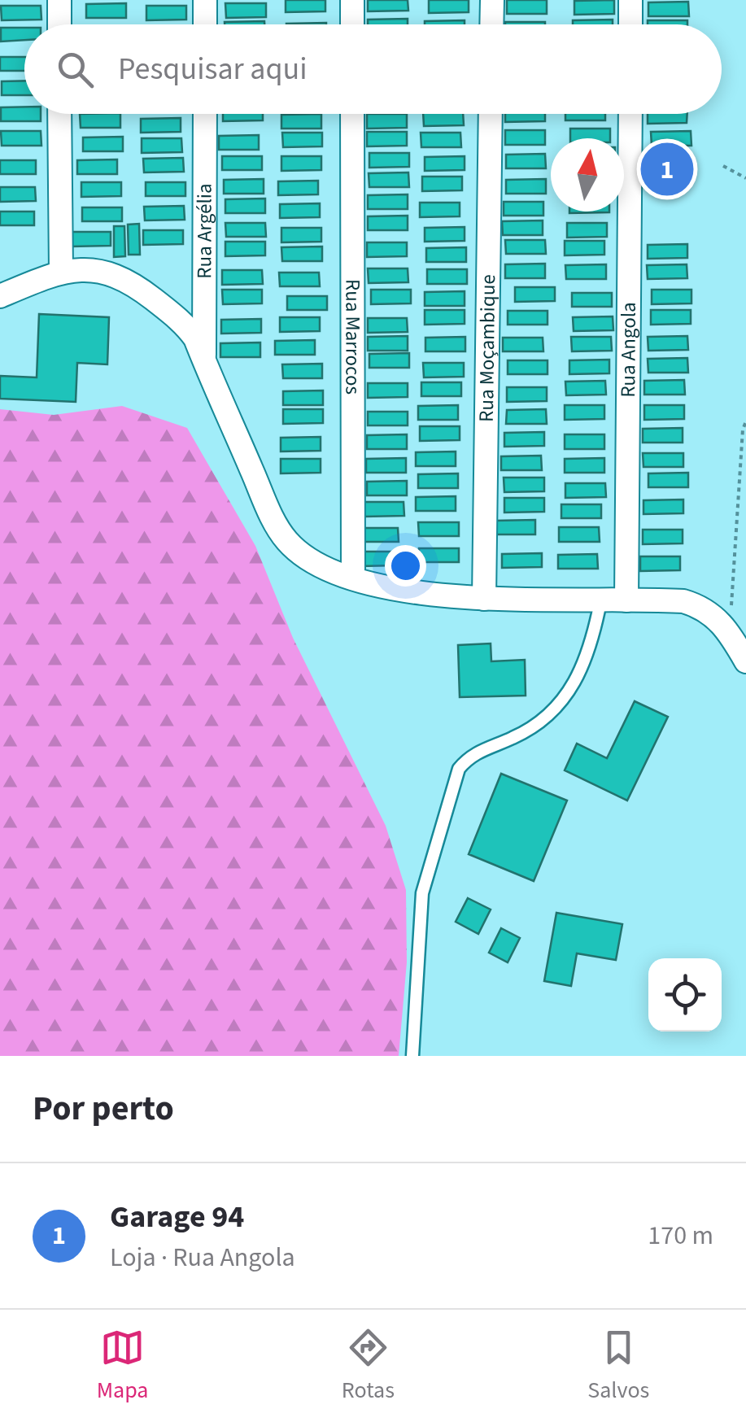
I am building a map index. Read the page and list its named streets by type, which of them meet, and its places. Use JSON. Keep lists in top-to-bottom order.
{
  "streets": {
    "street": [
      "Rua Argélia",
      "Rua Marrocos",
      "Rua Moçambique",
      "Rua Angola"
    ]
  },
  "north": "top",
  "page": {
    "search": "Pesquisar aqui",
    "pins": "1",
    "heading": "Por perto",
    "list": [
      {
        "mark": "1",
        "name": "Garage 94",
        "note": "Loja · Rua Angola",
        "value": "170 m"
      }
    ],
    "nav": ["Mapa", "Rotas", "Salvos"]
  }
}
